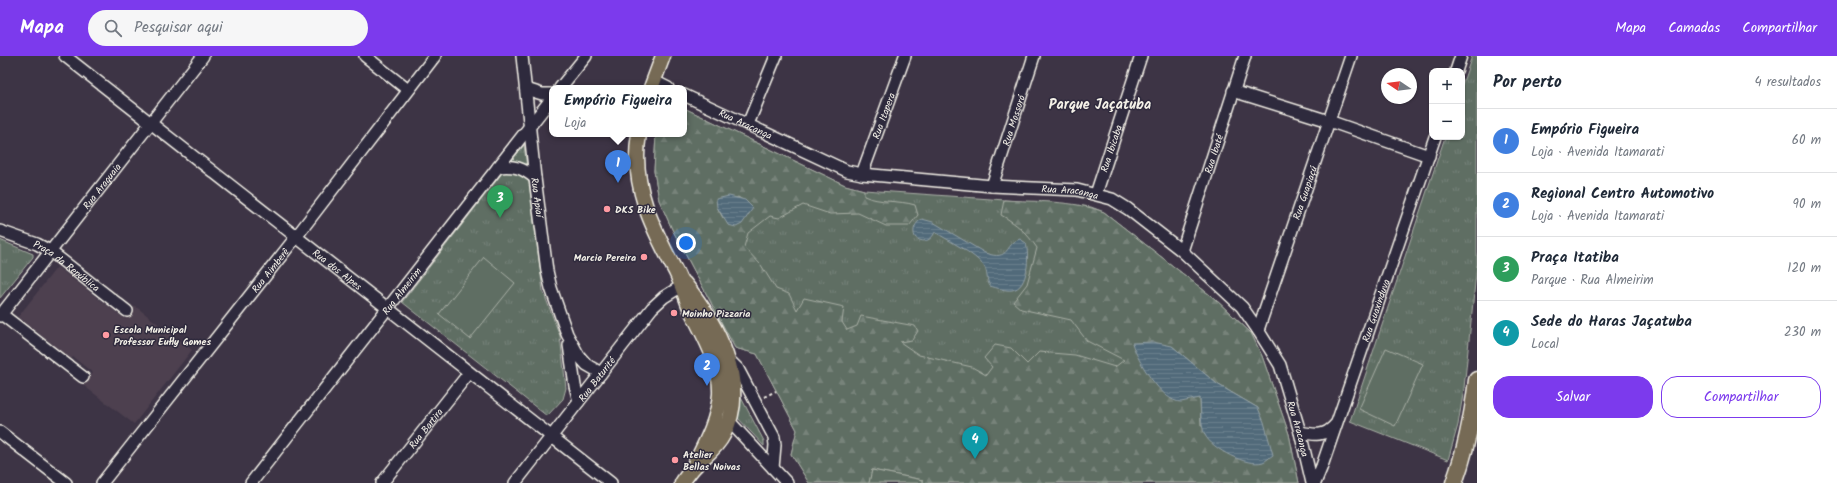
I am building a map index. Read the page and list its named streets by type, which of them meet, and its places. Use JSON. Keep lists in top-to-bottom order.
{
  "streets": {
    "street": [
      "Rua Itapera",
      "Rua Mossoró",
      "Rua Aracanga",
      "Rua Ibicaba",
      "Rua Ibaté",
      "Rua Araguaia",
      "Rua Guapiaçú",
      "Rua Apiaí",
      "Praça da República",
      "Rua Aimberê",
      "Rua dos Alpes",
      "Rua Almeirim",
      "Rua Guaxinduva",
      "Rua Baturité",
      "Rua Bartira"
    ]
  },
  "crossings": [
    ["Rua Itapera", "Rua Aracanga"],
    ["Rua Mossoró", "Rua Aracanga"],
    ["Rua Aracanga", "Rua Ibicaba"],
    ["Rua Aracanga", "Rua Ibaté"],
    ["Rua Aracanga", "Rua Guapiaçú"],
    ["Rua Araguaia", "Praça da República"],
    ["Rua Araguaia", "Rua dos Alpes"],
    ["Rua Apiaí", "Rua Almeirim"],
    ["Rua Apiaí", "Rua Baturité"],
    ["Rua Aimberê", "Rua dos Alpes"],
    ["Rua dos Alpes", "Rua Almeirim"],
    ["Rua dos Alpes", "Rua Baturité"],
    ["Rua dos Alpes", "Rua Bartira"]
  ],
  "districts": ["Parque Jaçatuba"],
  "places": [
    "DKS Bike",
    "Marcio Pereira",
    "Moinho Pizzaria",
    "Escola Municipal Professor Eufly Gomes",
    "Atelier Bellas Noivas"
  ],
  "north": "left",
  "page": {
    "header": "Mapa",
    "search": "Pesquisar aqui",
    "nav": ["Mapa", "Camadas", "Compartilhar"],
    "heading": ["Por perto", "4 resultados"],
    "map_buttons": ["+", "−"],
    "popup": ["Empório Figueira", "Loja"],
    "list": [
      {
        "mark": "1",
        "name": "Empório Figueira",
        "note": "Loja · Avenida Itamarati",
        "value": "60 m"
      },
      {
        "mark": "2",
        "name": "Regional Centro Automotivo",
        "note": "Loja · Avenida Itamarati",
        "value": "90 m"
      },
      {
        "mark": "3",
        "name": "Praça Itatiba",
        "note": "Parque · Rua Almeirim",
        "value": "120 m"
      },
      {
        "mark": "4",
        "name": "Sede do Haras Jaçatuba",
        "note": "Local",
        "value": "230 m"
      }
    ],
    "pins": [
      "1",
      "3",
      "2",
      "4"
    ],
    "buttons": ["Salvar", "Compartilhar"]
  }
}
